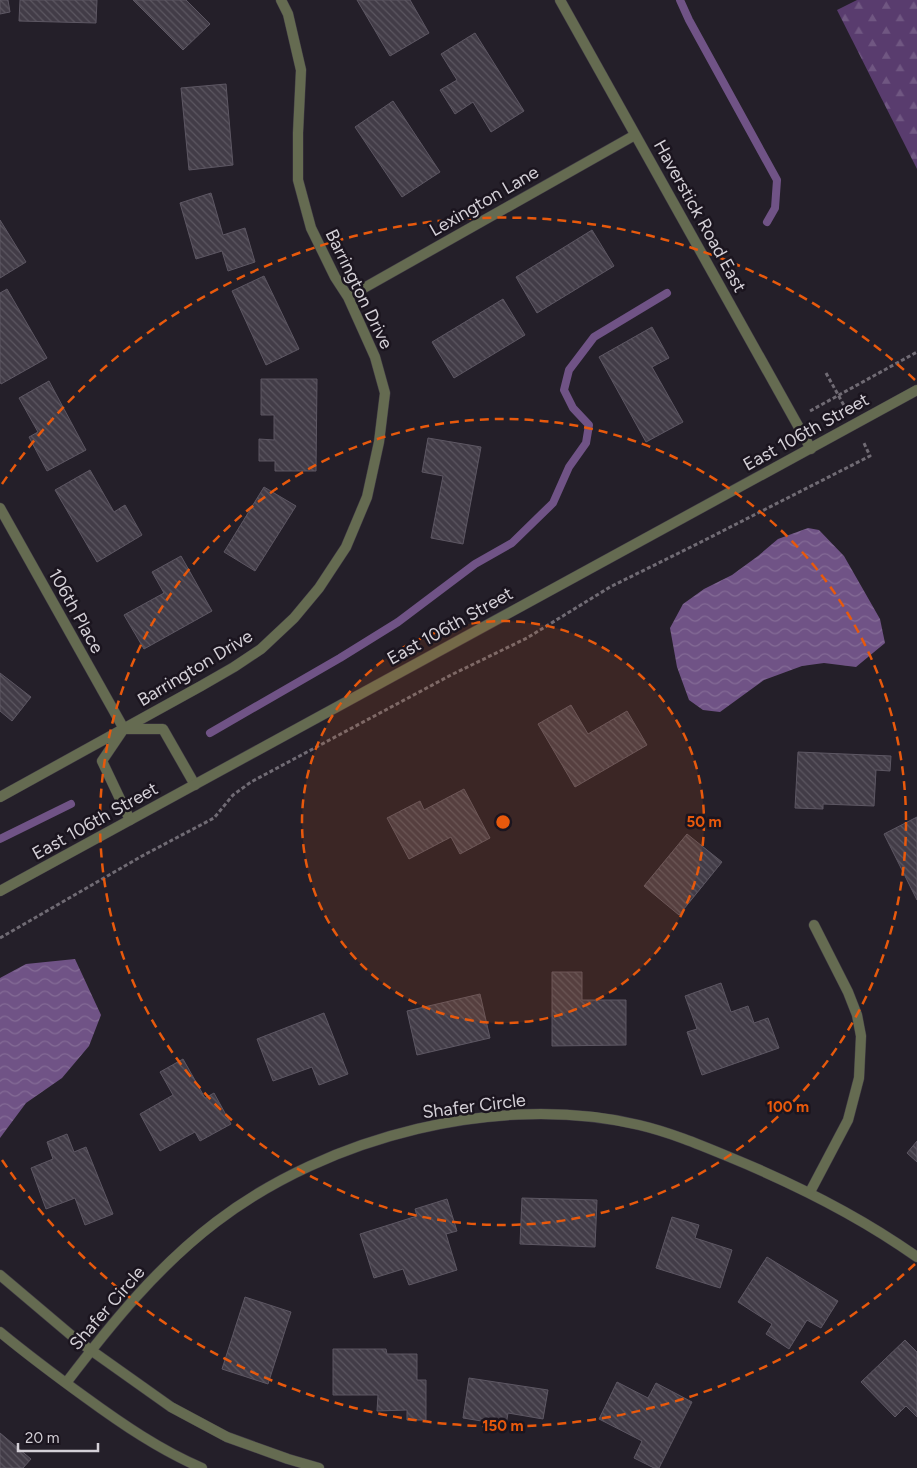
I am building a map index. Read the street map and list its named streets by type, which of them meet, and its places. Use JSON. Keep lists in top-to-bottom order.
{
  "streets": {
    "street": [
      "Lexington Lane",
      "Haverstick Road East",
      "Barrington Drive",
      "East 106th Street",
      "106th Place",
      "Shafer Circle"
    ]
  },
  "crossings": [
    ["Lexington Lane", "Haverstick Road East"],
    ["Lexington Lane", "Barrington Drive"],
    ["Haverstick Road East", "East 106th Street"],
    ["Barrington Drive", "106th Place"]
  ],
  "scale_bar": "20 m",
  "rings": ["50 m", "100 m", "150 m"]
}
